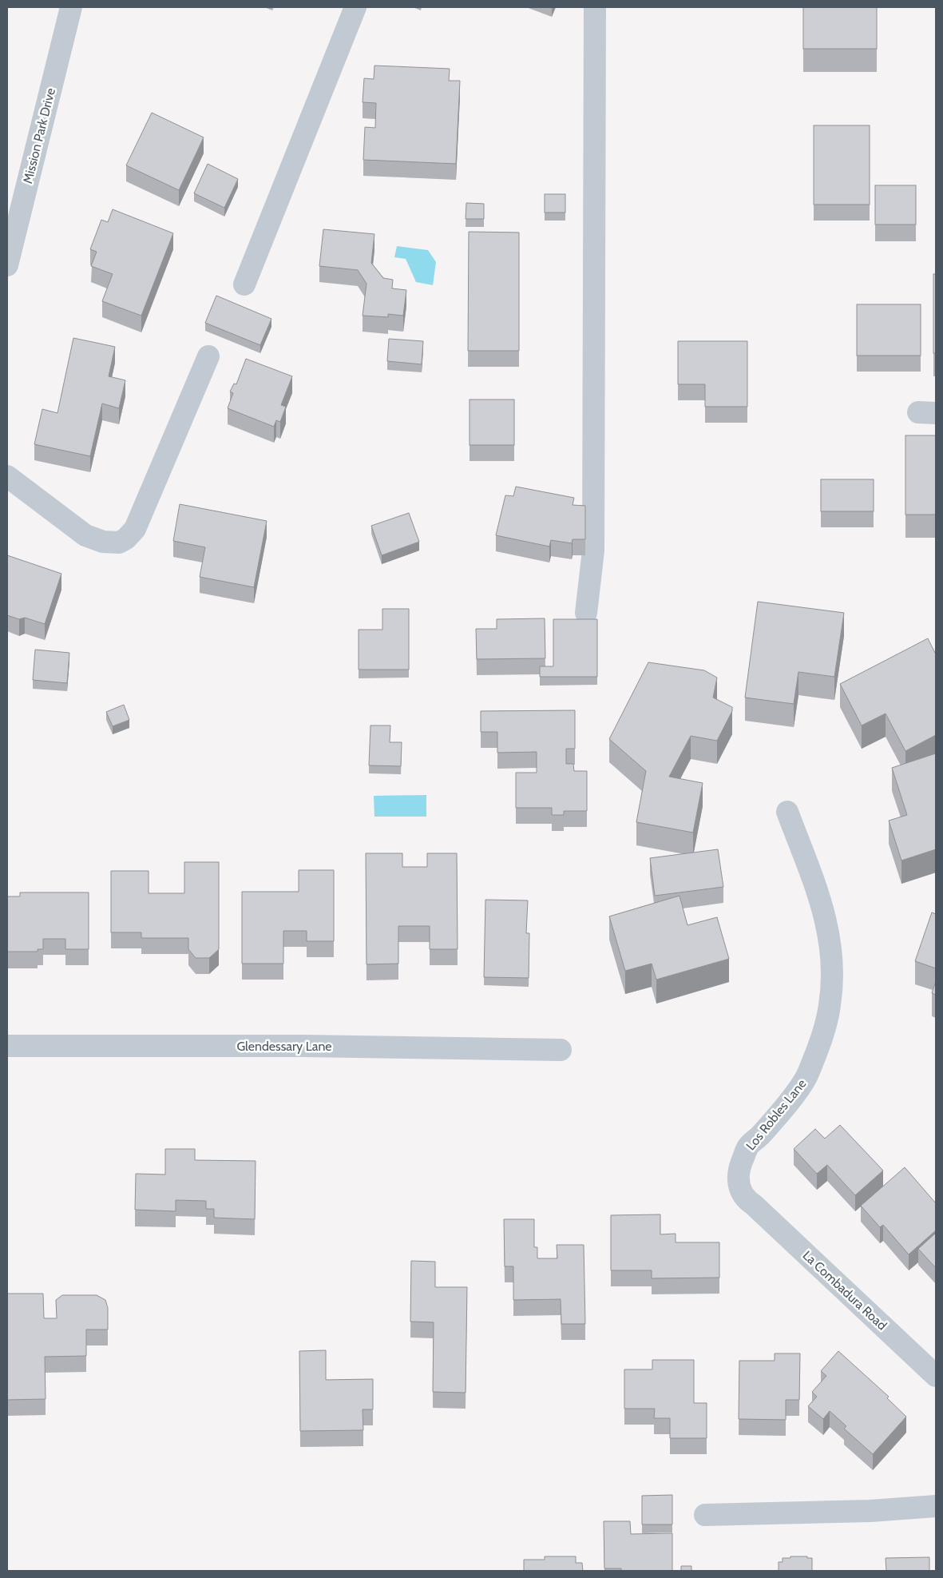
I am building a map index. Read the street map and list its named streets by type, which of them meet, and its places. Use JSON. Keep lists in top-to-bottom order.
{
  "streets": {
    "street": [
      "Mission Park Drive",
      "Glendessary Lane",
      "Los Robles Lane",
      "La Combadura Road"
    ]
  },
  "crossings": [
    ["Los Robles Lane", "La Combadura Road"]
  ]
}
